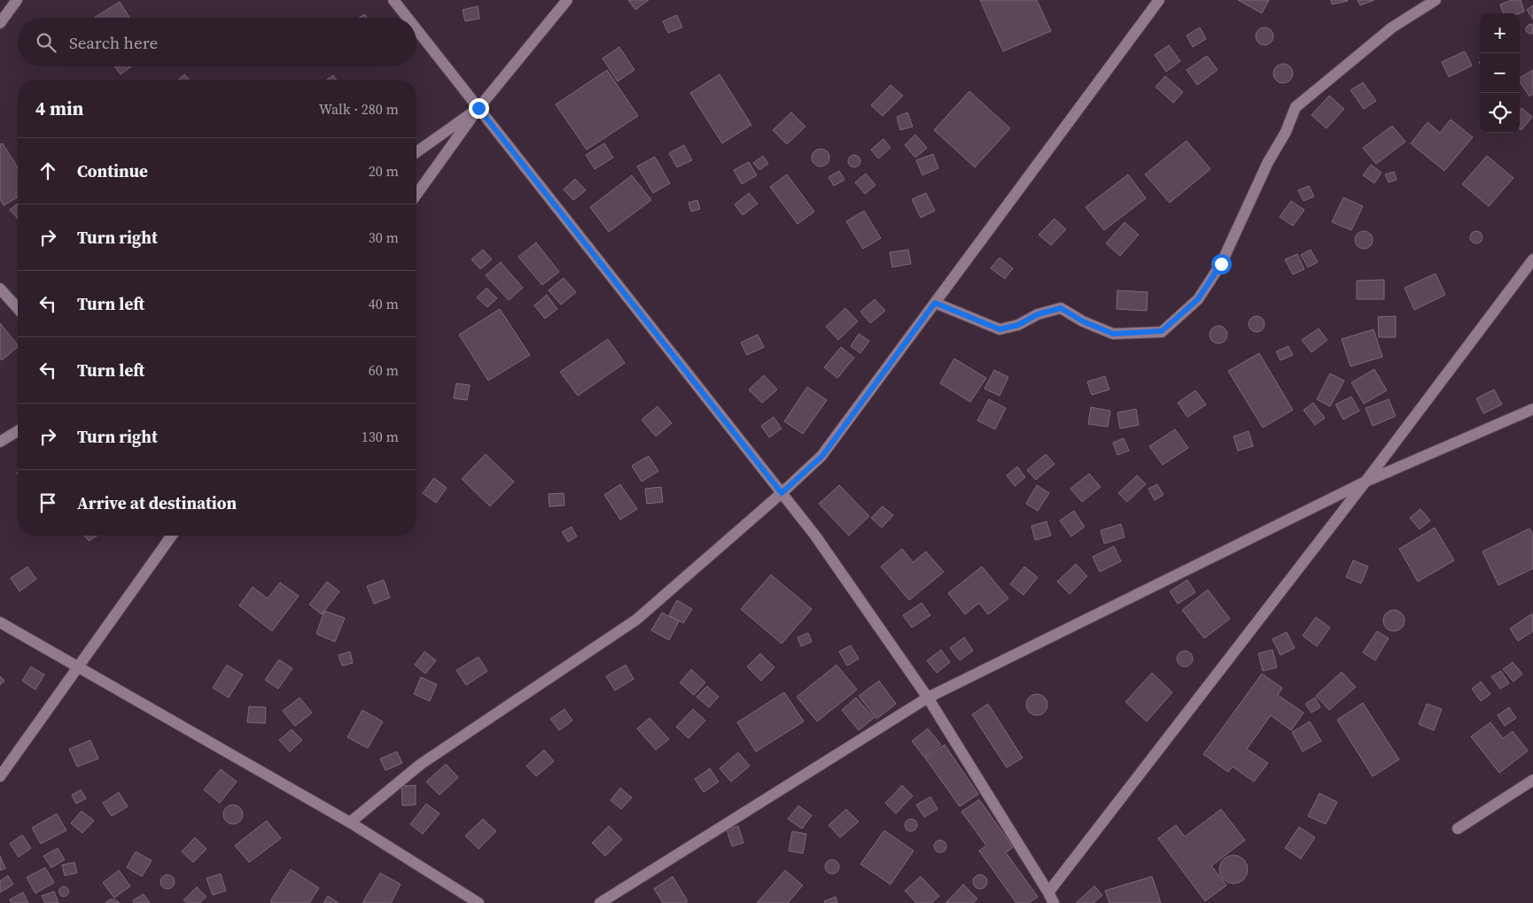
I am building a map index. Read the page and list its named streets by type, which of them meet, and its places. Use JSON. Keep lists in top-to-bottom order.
{
  "page": {
    "map_buttons": ["+", "−"],
    "search": "Search here",
    "heading": ["4 min", "Walk · 280 m"],
    "list": [
      ["Continue", "20 m"],
      ["Turn right", "30 m"],
      ["Turn left", "40 m"],
      ["Turn left", "60 m"],
      ["Turn right", "130 m"],
      "Arrive at destination"
    ]
  }
}
